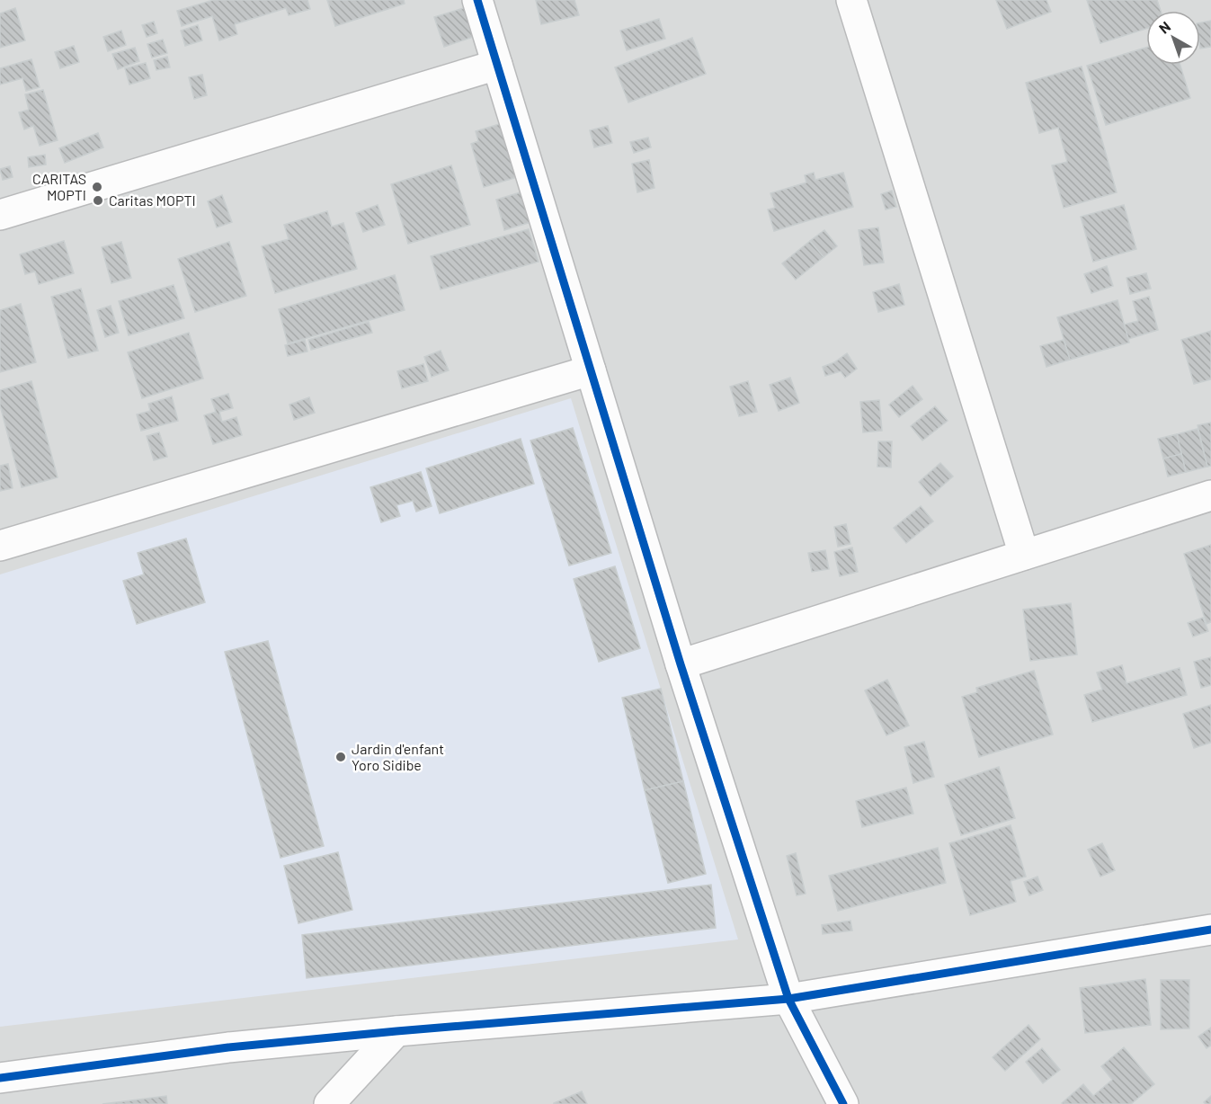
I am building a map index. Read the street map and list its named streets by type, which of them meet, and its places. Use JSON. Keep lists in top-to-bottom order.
{
  "places": ["CARITAS MOPTI", "Caritas MOPTI", "Jardin d'enfant Yoro Sidibe"],
  "north": "top left"
}
